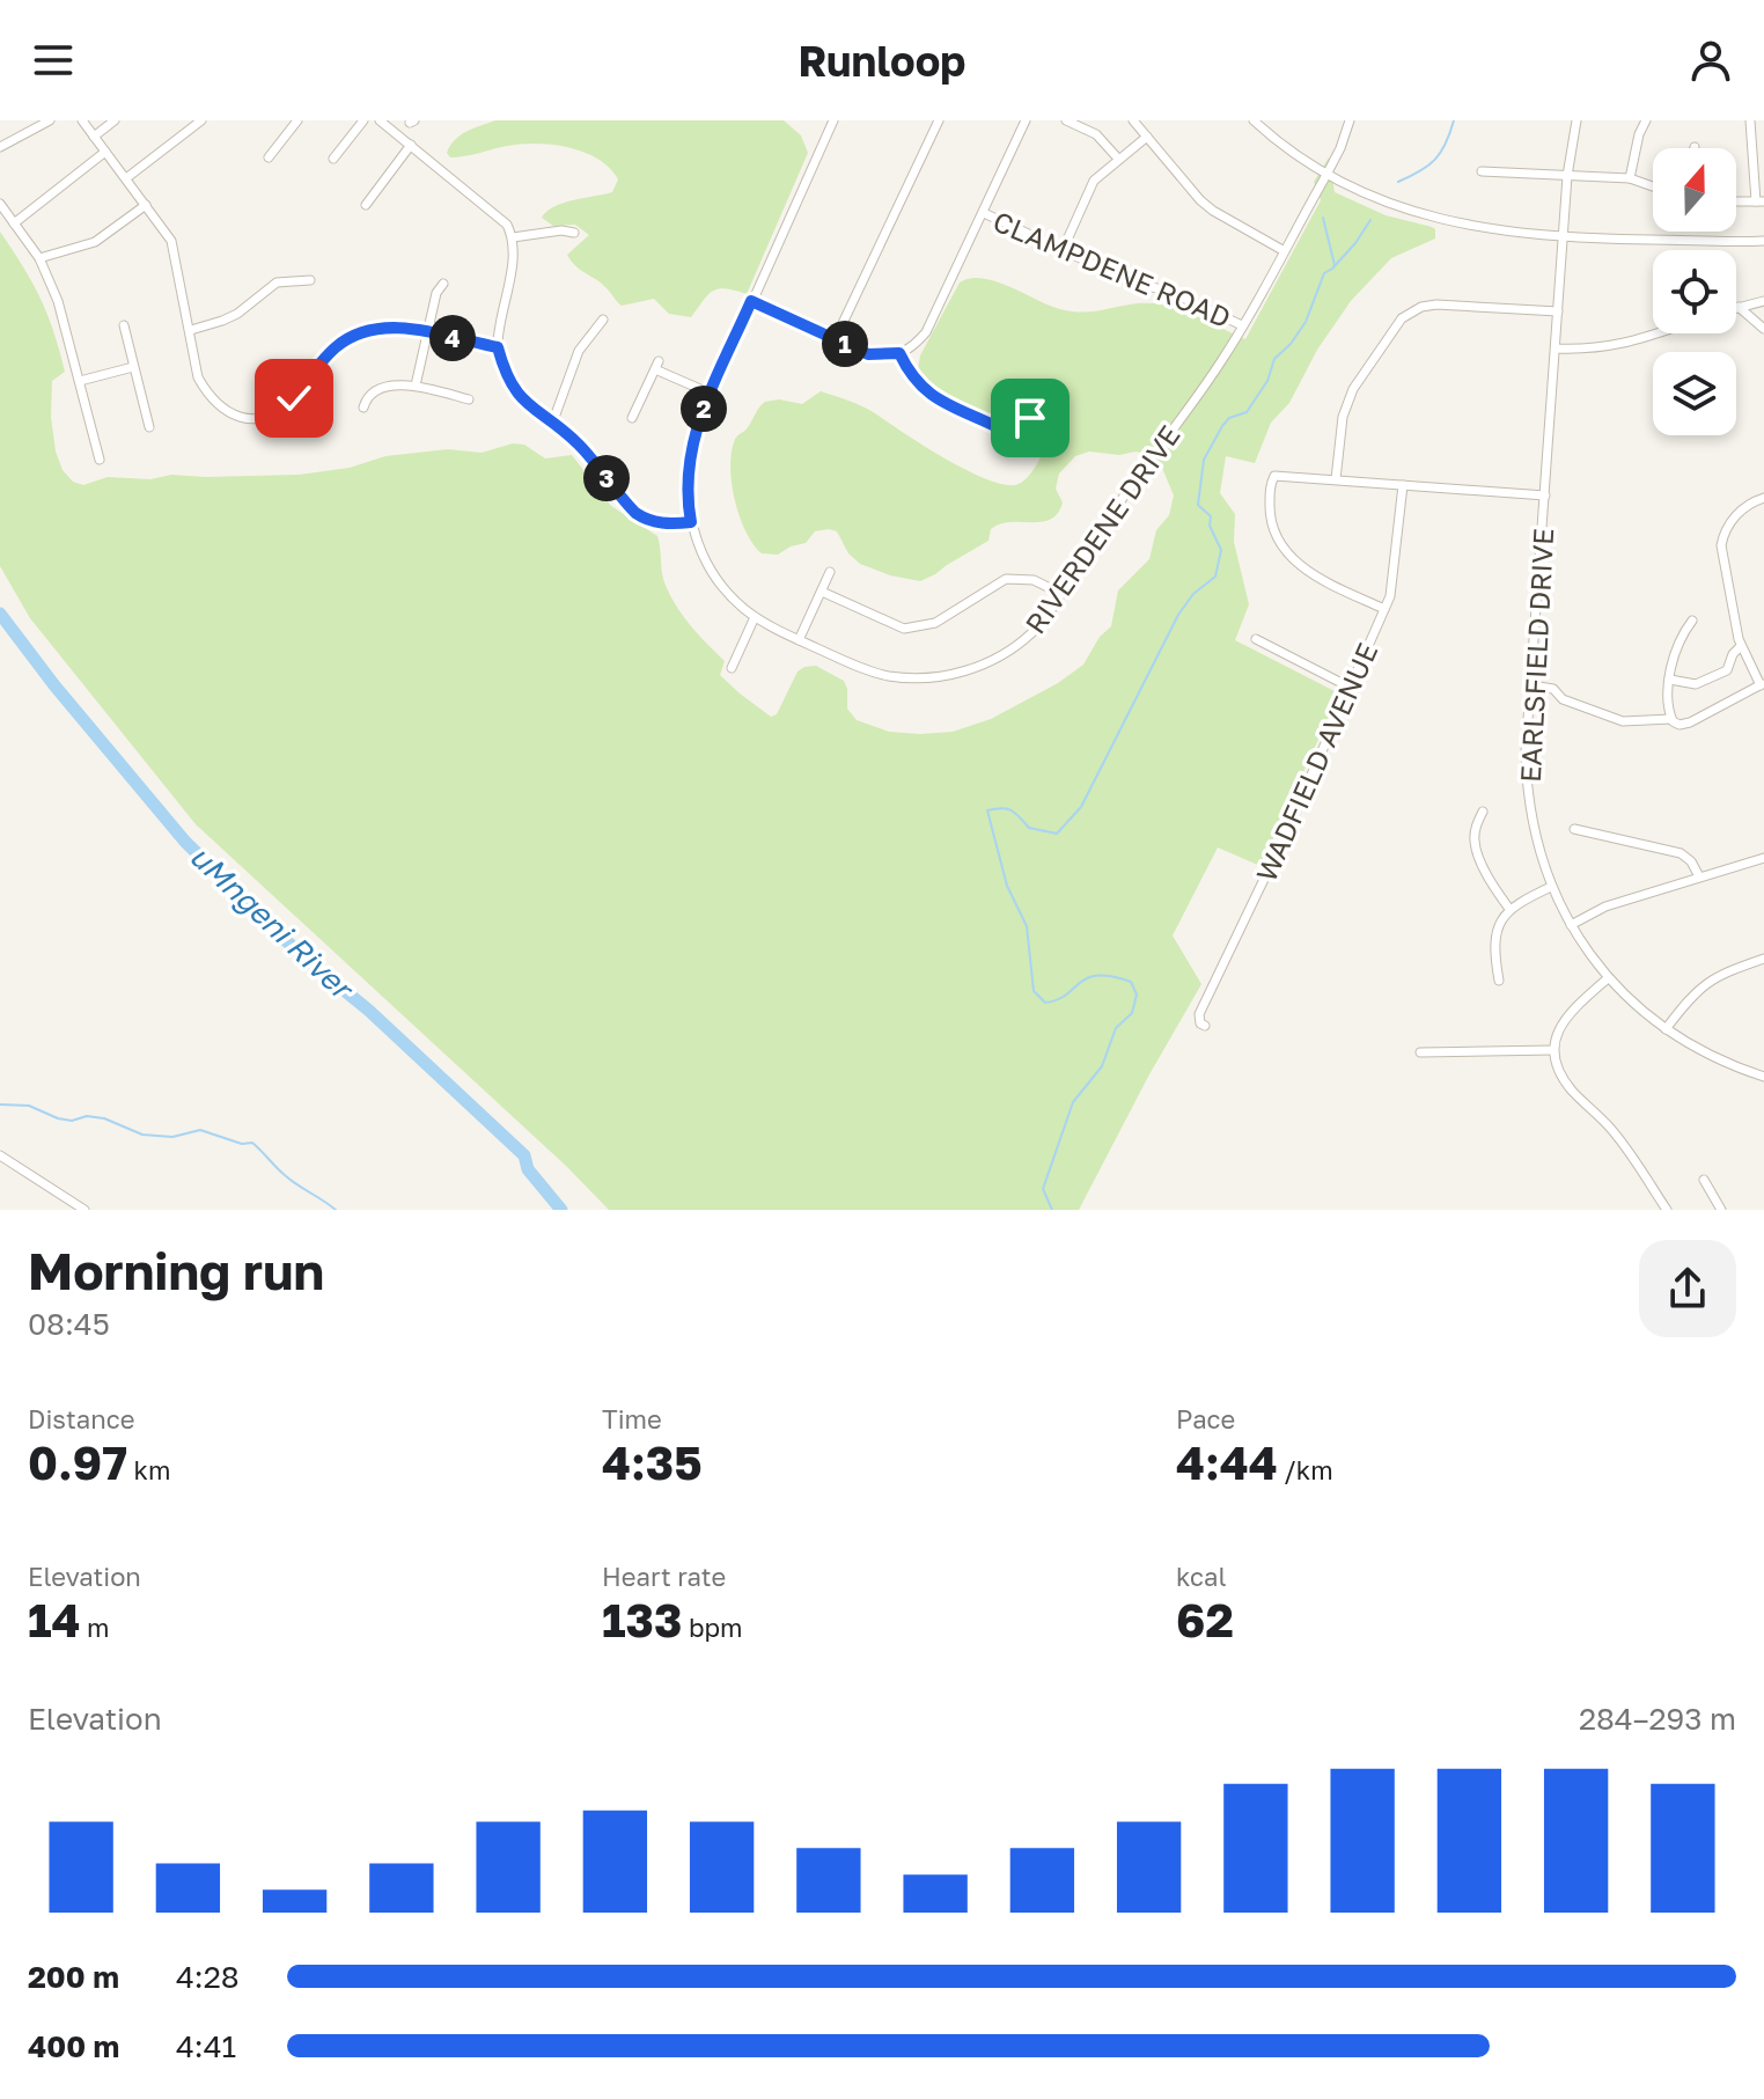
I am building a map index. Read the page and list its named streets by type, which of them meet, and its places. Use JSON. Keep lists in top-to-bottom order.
{
  "streets": {
    "street": [
      "CLAMPDENE ROAD",
      "RIVERDENE DRIVE",
      "EARLSFIELD DRIVE",
      "WADFIELD AVENUE"
    ]
  },
  "crossings": [
    ["CLAMPDENE ROAD", "RIVERDENE DRIVE"]
  ],
  "water": ["uMngeni River"],
  "north": "top",
  "page": {
    "header": "Runloop",
    "pins": [
      "4",
      "1",
      "2",
      "3"
    ],
    "heading": ["Morning run", "08:45"],
    "stats": [
      ["Distance", "0.97 km"],
      ["Time", "4:35"],
      ["Pace", "4:44 /km"],
      ["Elevation", "14 m"],
      ["Heart rate", "133 bpm"],
      ["kcal", "62"]
    ],
    "chart": ["Elevation", "284–293 m"],
    "list": [
      {
        "name": "200 m",
        "note": "4:28"
      },
      {
        "name": "400 m",
        "note": "4:41"
      }
    ]
  }
}
